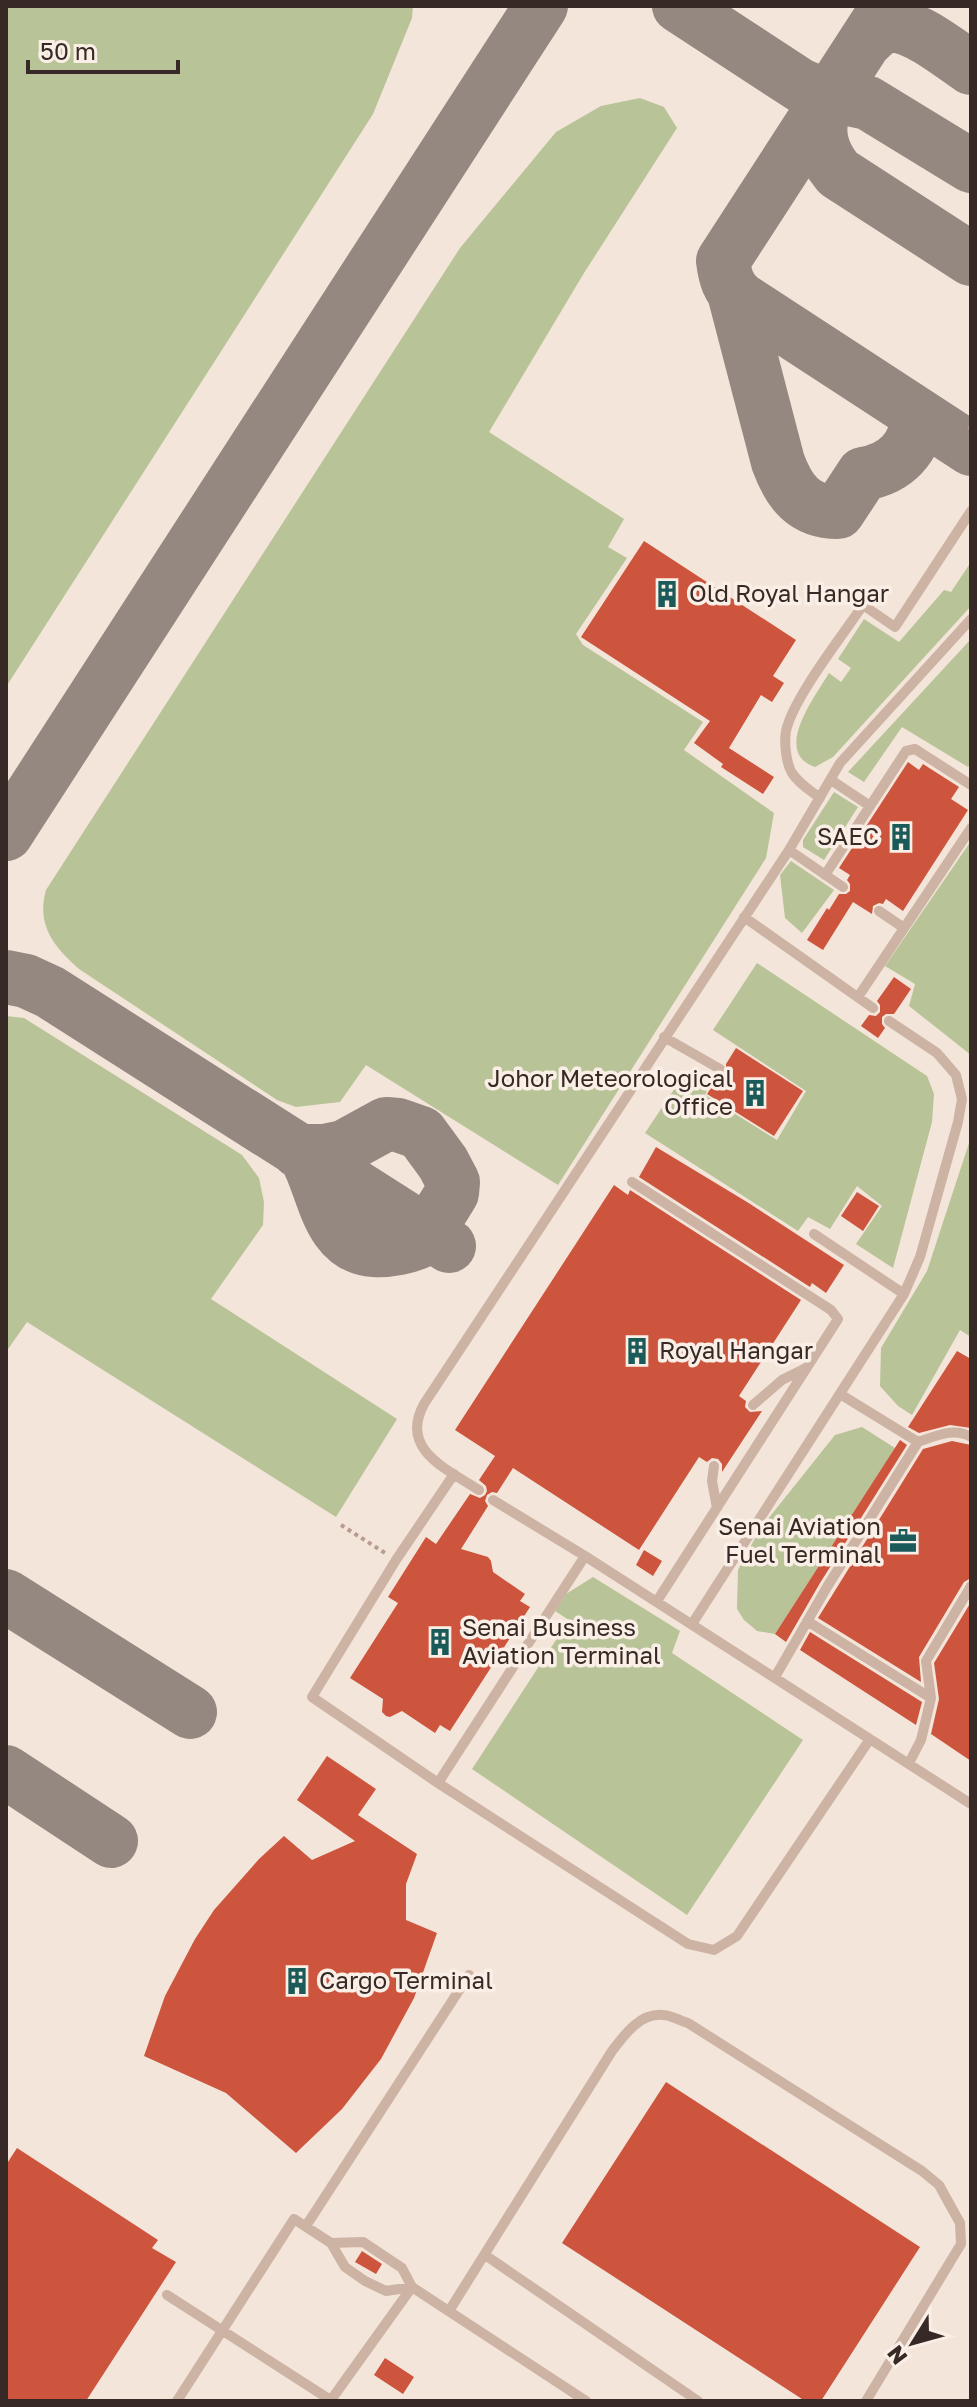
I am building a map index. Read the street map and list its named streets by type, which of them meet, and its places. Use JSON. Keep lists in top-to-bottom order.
{
  "places": {
    "building": [
      "Old Royal Hangar",
      "SAEC",
      "Johor Meteorological Office",
      "Royal Hangar",
      "Senai Business Aviation Terminal",
      "Cargo Terminal"
    ],
    "office": ["Senai Aviation Fuel Terminal"]
  },
  "scale_bar": "50 m",
  "north": "bottom left"
}
